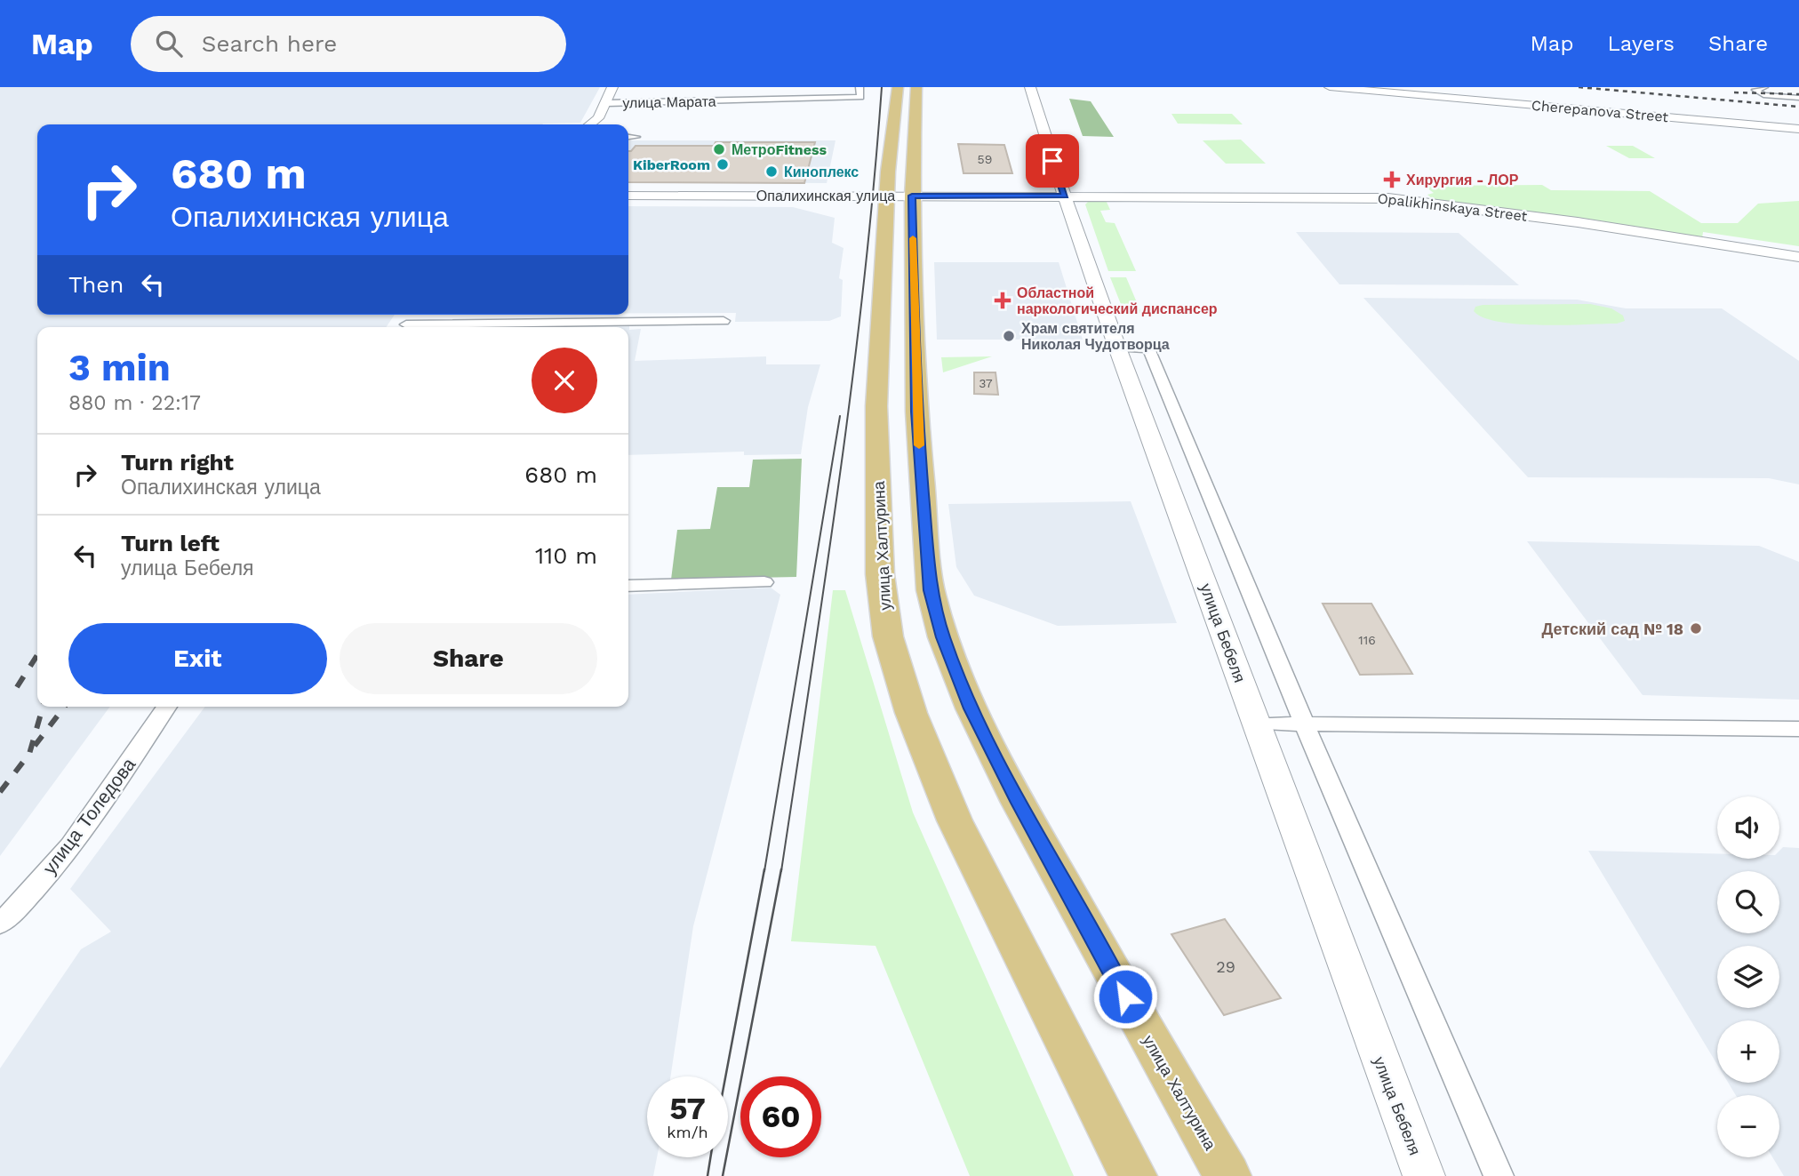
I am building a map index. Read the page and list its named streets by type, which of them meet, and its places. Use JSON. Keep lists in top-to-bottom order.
{
  "streets": {
    "main road": [
      "Опалихинская улица",
      "Opalikhinskaya Street",
      "улица Халтурина",
      "улица Бебеля"
    ],
    "street": ["улица Марата", "улица Толедова"]
  },
  "crossings": [
    ["Опалихинская улица", "Opalikhinskaya Street"],
    ["Опалихинская улица", "улица Халтурина"],
    ["Опалихинская улица", "улица Бебеля"],
    ["Opalikhinskaya Street", "улица Бебеля"]
  ],
  "places": {
    "other": [
      "МетроFitness",
      "KiberRoom",
      "Киноплекс",
      "Храм святителя Николая Чудотворца",
      "Детский сад № 18"
    ],
    "health": ["Хирургия - ЛОР", "Областной наркологический диспансер"]
  },
  "house_numbers": [
    "59",
    "37",
    "116",
    "29"
  ],
  "page": {
    "header": "Map",
    "search": "Search here",
    "nav": ["Map", "Layers", "Share"],
    "turn": ["680 m", "Опалихинская улица"],
    "then": "Then",
    "heading": ["3 min", "880 m · 22:17"],
    "list": [
      {
        "name": "Turn right",
        "note": "Опалихинская улица",
        "value": "680 m"
      },
      {
        "name": "Turn left",
        "note": "улица Бебеля",
        "value": "110 m"
      }
    ],
    "buttons": ["Exit", "Share"],
    "map_buttons": ["+", "−"],
    "speed": "57 km/h",
    "limit": "60"
  }
}
